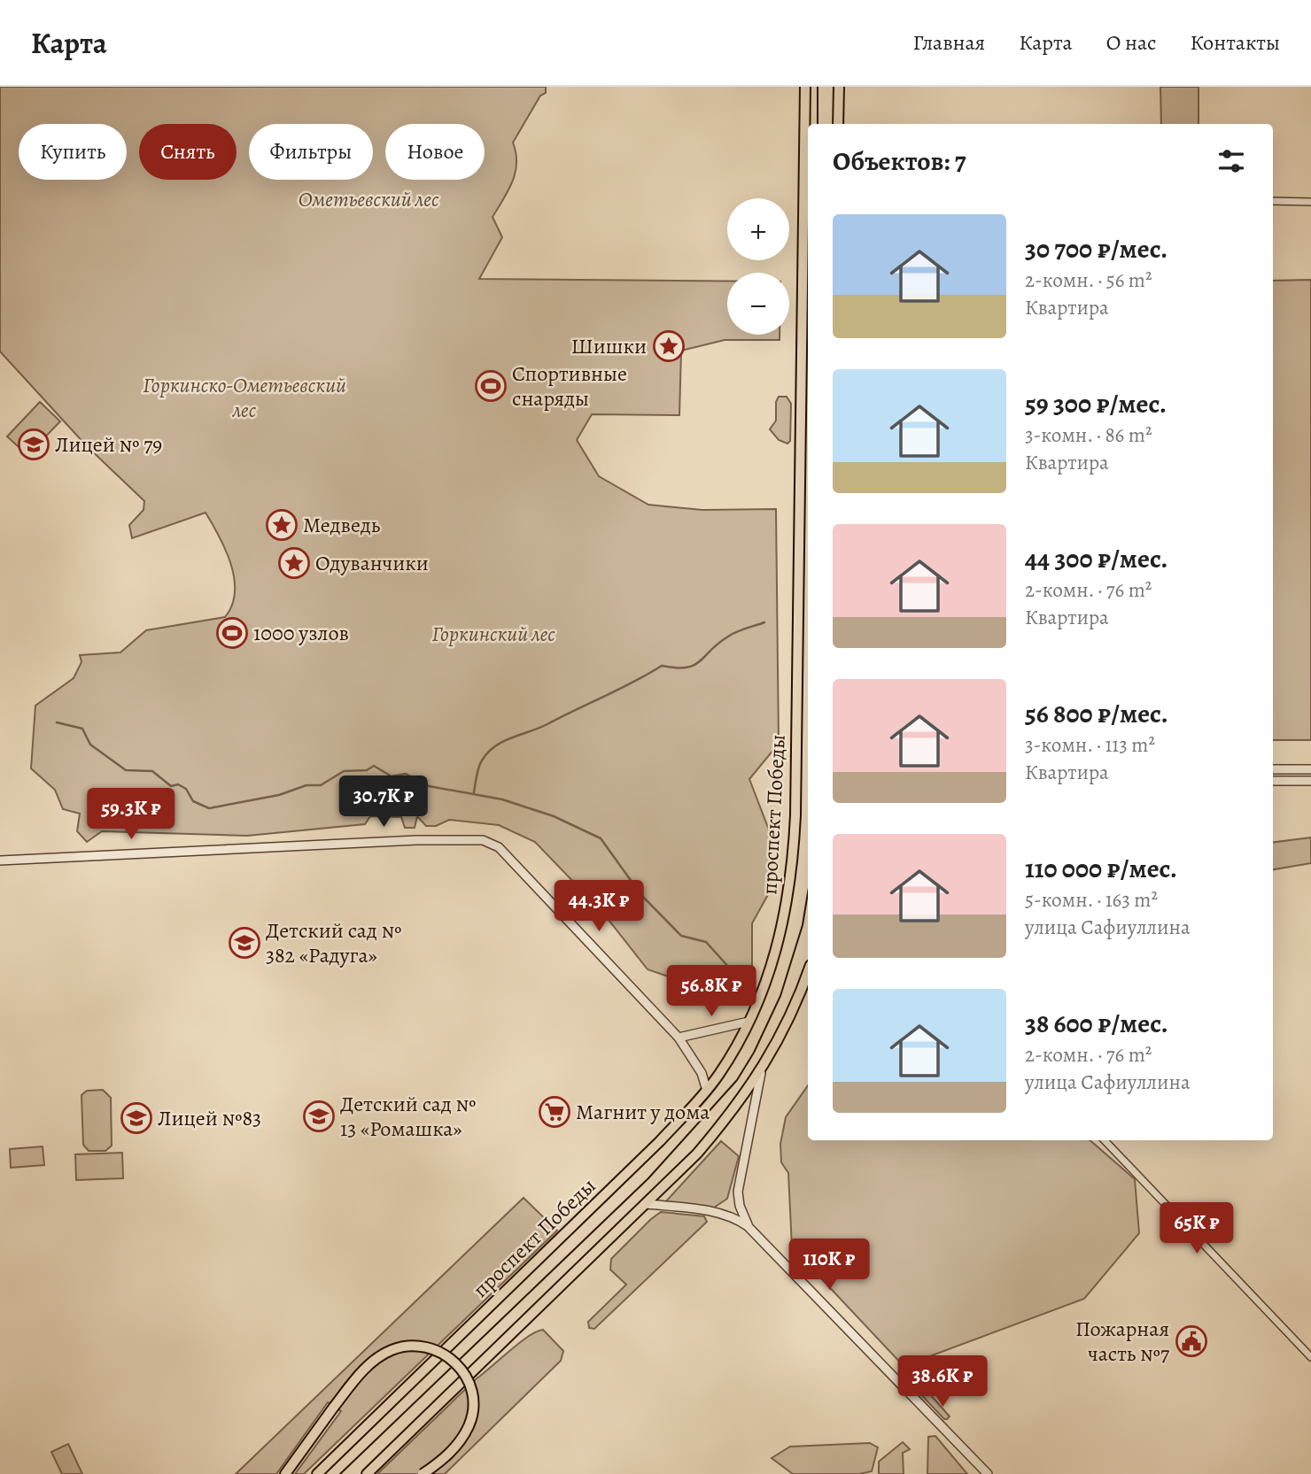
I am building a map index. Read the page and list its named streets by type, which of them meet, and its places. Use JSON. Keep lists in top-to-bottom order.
{
  "streets": {
    "main road": ["проспект Победы"]
  },
  "parks": ["Ометьевский лес", "Горкинско-Ометьевский лес", "Горкинский лес"],
  "places": {
    "place": ["Шишки", "Медведь", "Одуванчики"],
    "sports": ["Спортивные снаряды", "1000 узлов"],
    "school or university": [
      "Лицей № 79",
      "Детский сад № 382 «Радуга»",
      "Детский сад № 13 «Ромашка»",
      "Лицей №83"
    ],
    "supermarket": ["Магнит у дома"],
    "public building": ["Пожарная часть №7"]
  },
  "page": {
    "header": "Карта",
    "nav": [
      "Главная",
      "Карта",
      "О нас",
      "Контакты"
    ],
    "chip": [
      "Купить",
      "Снять",
      "Фильтры",
      "Новое"
    ],
    "heading": "Объектов: 7",
    "map_buttons": ["+", "−"],
    "list": [
      {
        "name": "30 700 ₽/мес.",
        "note": "2-комн. · 56 m² · Квартира"
      },
      {
        "name": "59 300 ₽/мес.",
        "note": "3-комн. · 86 m² · Квартира"
      },
      {
        "name": "44 300 ₽/мес.",
        "note": "2-комн. · 76 m² · Квартира"
      },
      {
        "name": "56 800 ₽/мес.",
        "note": "3-комн. · 113 m² · Квартира"
      },
      {
        "name": "110 000 ₽/мес.",
        "note": "5-комн. · 163 m² · улица Сафиуллина"
      },
      {
        "name": "38 600 ₽/мес.",
        "note": "2-комн. · 76 m² · улица Сафиуллина"
      }
    ],
    "price": [
      "30.7K ₽",
      "59.3K ₽",
      "44.3K ₽",
      "56.8K ₽",
      "65K ₽",
      "110K ₽",
      "38.6K ₽"
    ]
  }
}
